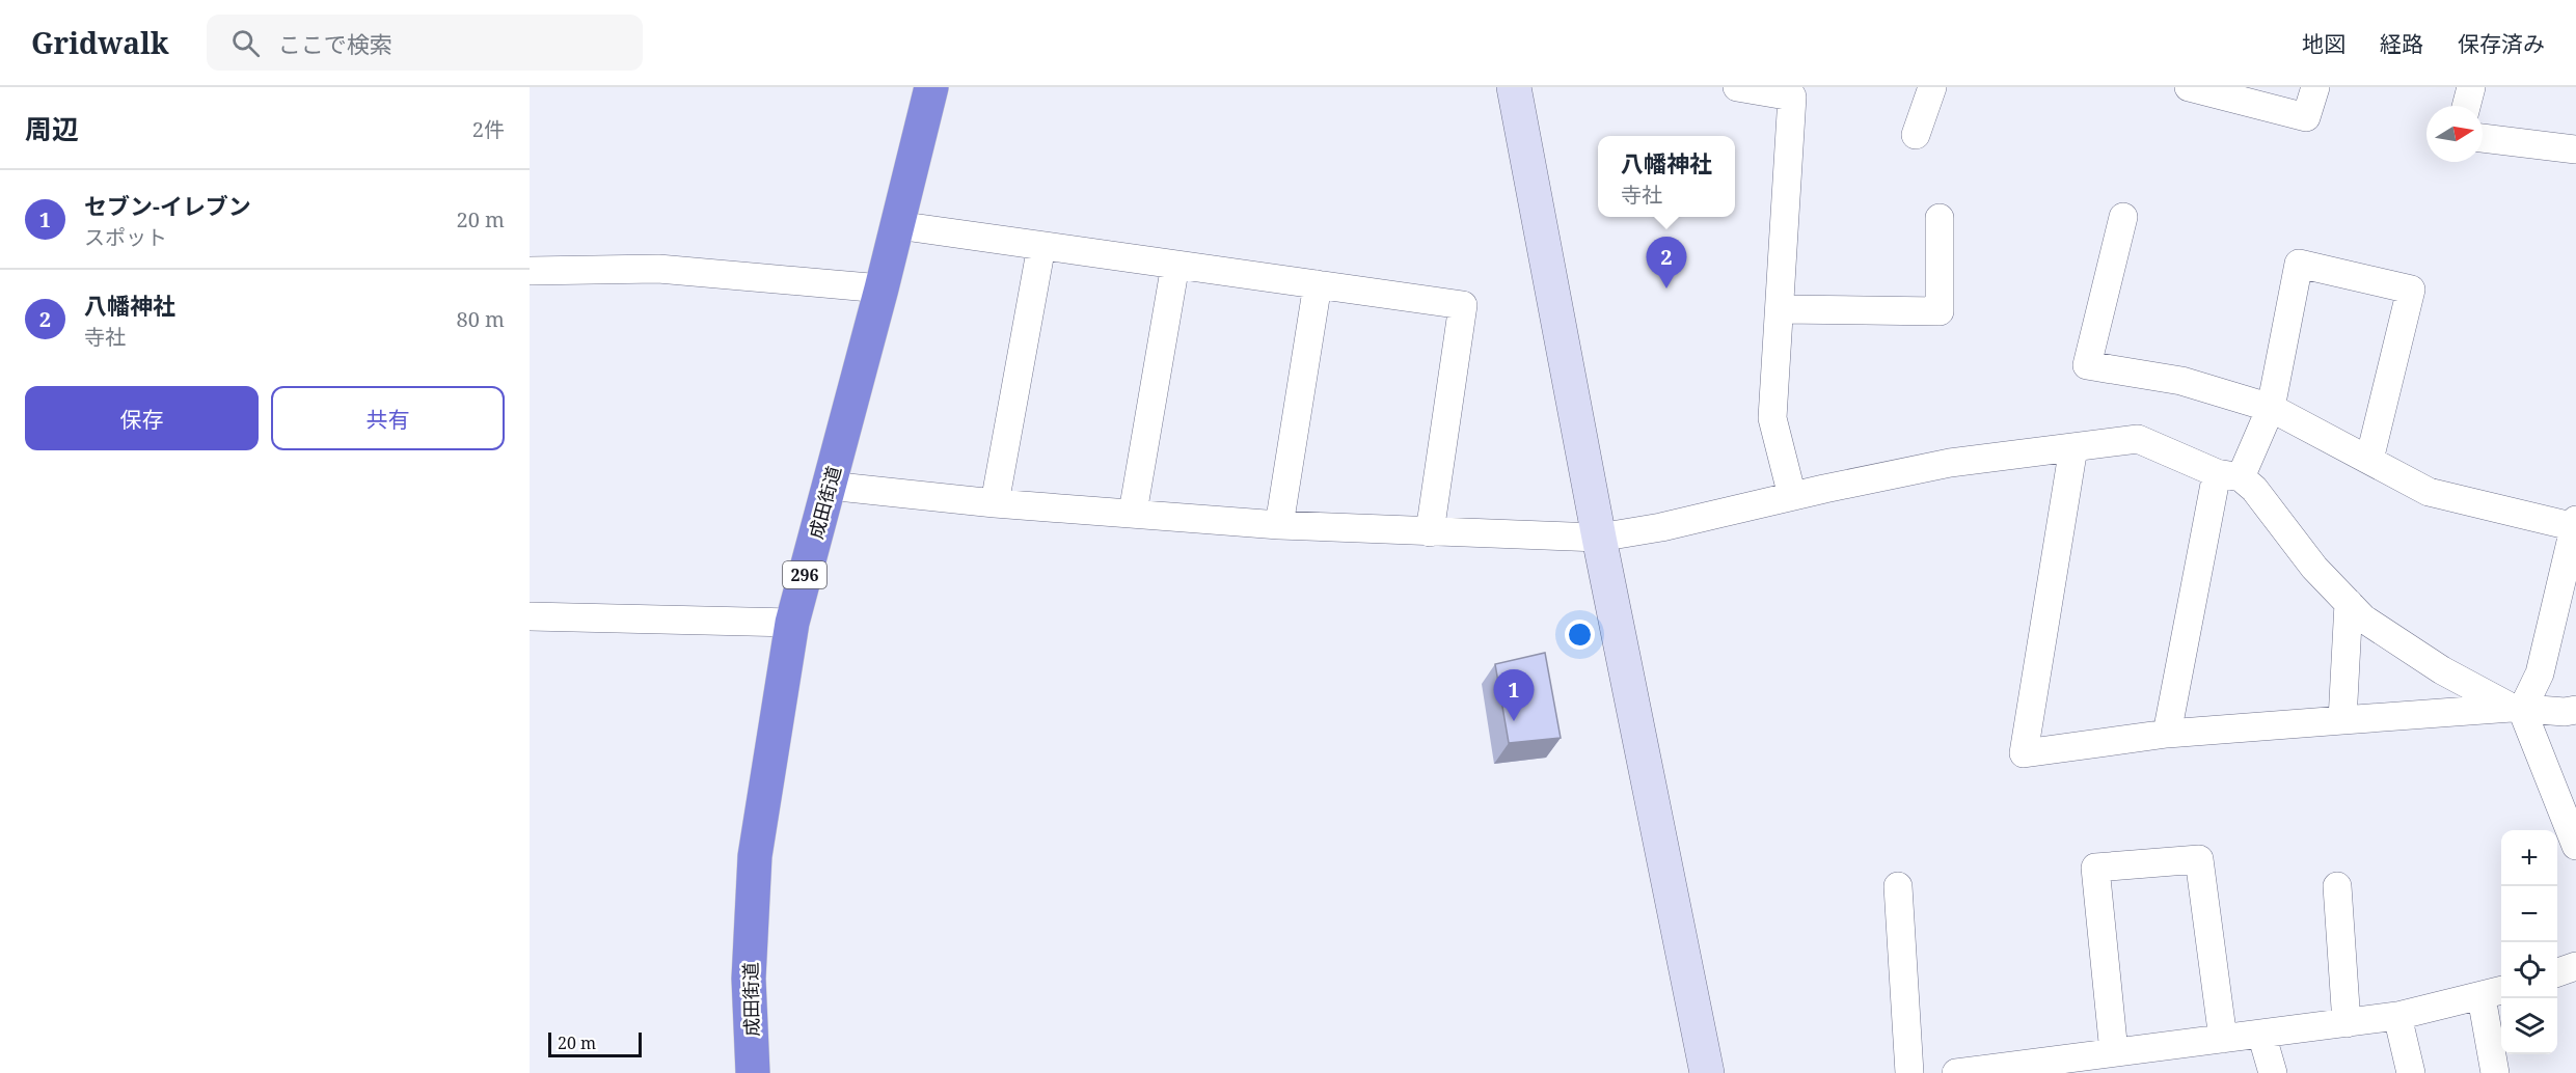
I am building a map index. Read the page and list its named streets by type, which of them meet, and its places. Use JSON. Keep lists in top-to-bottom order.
{
  "streets": {
    "highway": ["成田街道", "296"]
  },
  "scale_bar": "20 m",
  "north": "right",
  "page": {
    "header": "Gridwalk",
    "search": "ここで検索",
    "nav": ["地図", "経路", "保存済み"],
    "heading": ["周辺", "2件"],
    "popup": ["八幡神社", "寺社"],
    "list": [
      {
        "mark": "1",
        "name": "セブン-イレブン",
        "note": "スポット",
        "value": "20 m"
      },
      {
        "mark": "2",
        "name": "八幡神社",
        "note": "寺社",
        "value": "80 m"
      }
    ],
    "pins": ["2", "1"],
    "buttons": ["保存", "共有"],
    "map_buttons": ["+", "−"],
    "scale": "20 m"
  }
}
